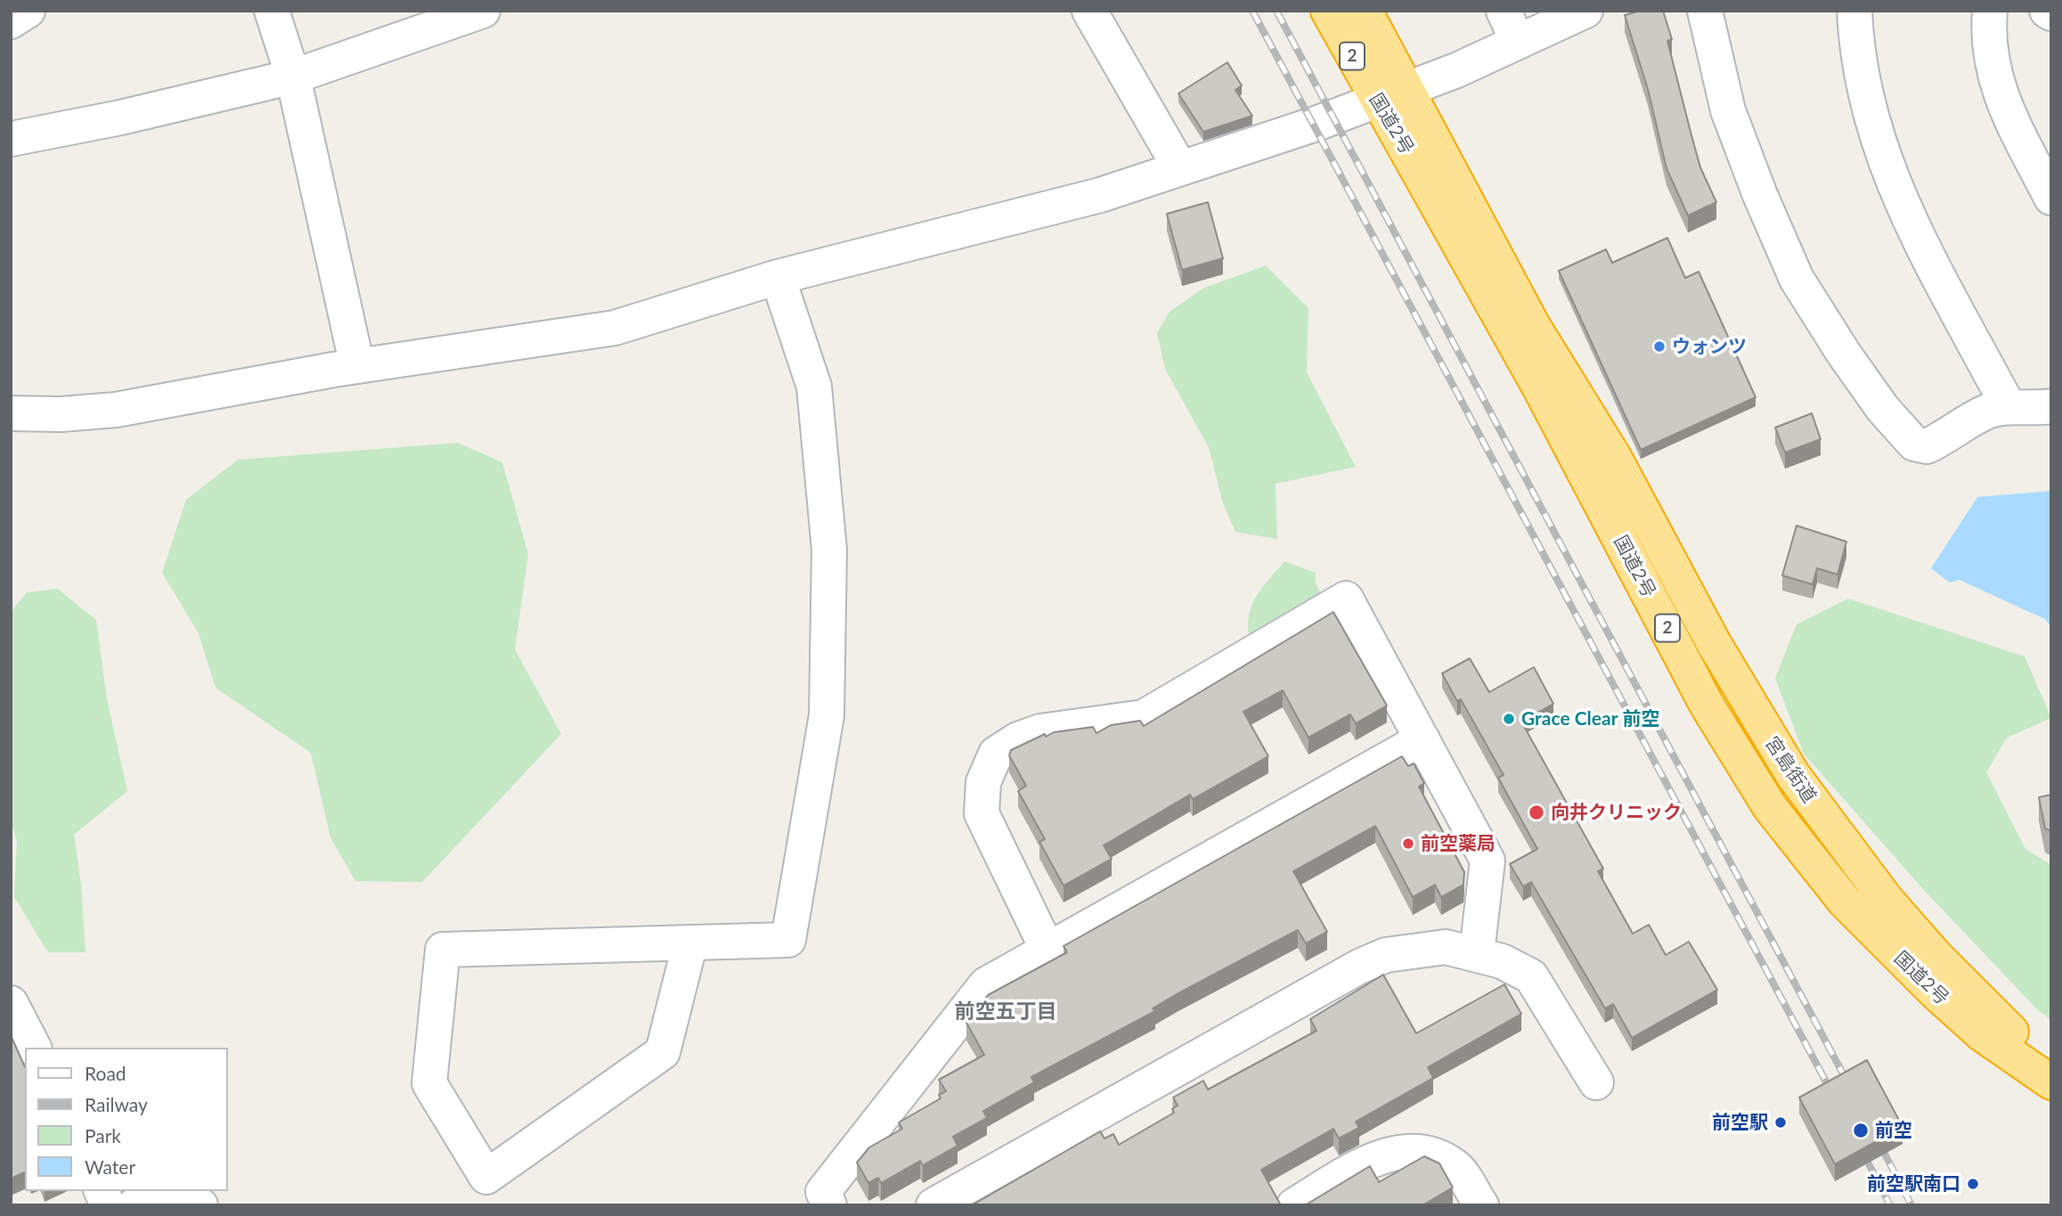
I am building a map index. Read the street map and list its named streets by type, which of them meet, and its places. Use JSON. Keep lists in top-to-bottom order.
{
  "streets": {
    "highway": ["2", "国道2号", "宮島街道"]
  },
  "crossings": [
    ["国道2号", "宮島街道"]
  ],
  "districts": ["前空五丁目"],
  "places": [
    "ウォンツ",
    "Grace Clear 前空",
    "向井クリニック",
    "前空薬局",
    "前空駅",
    "前空",
    "前空駅南口"
  ],
  "legend": [
    "Road",
    "Railway",
    "Park",
    "Water"
  ]
}
